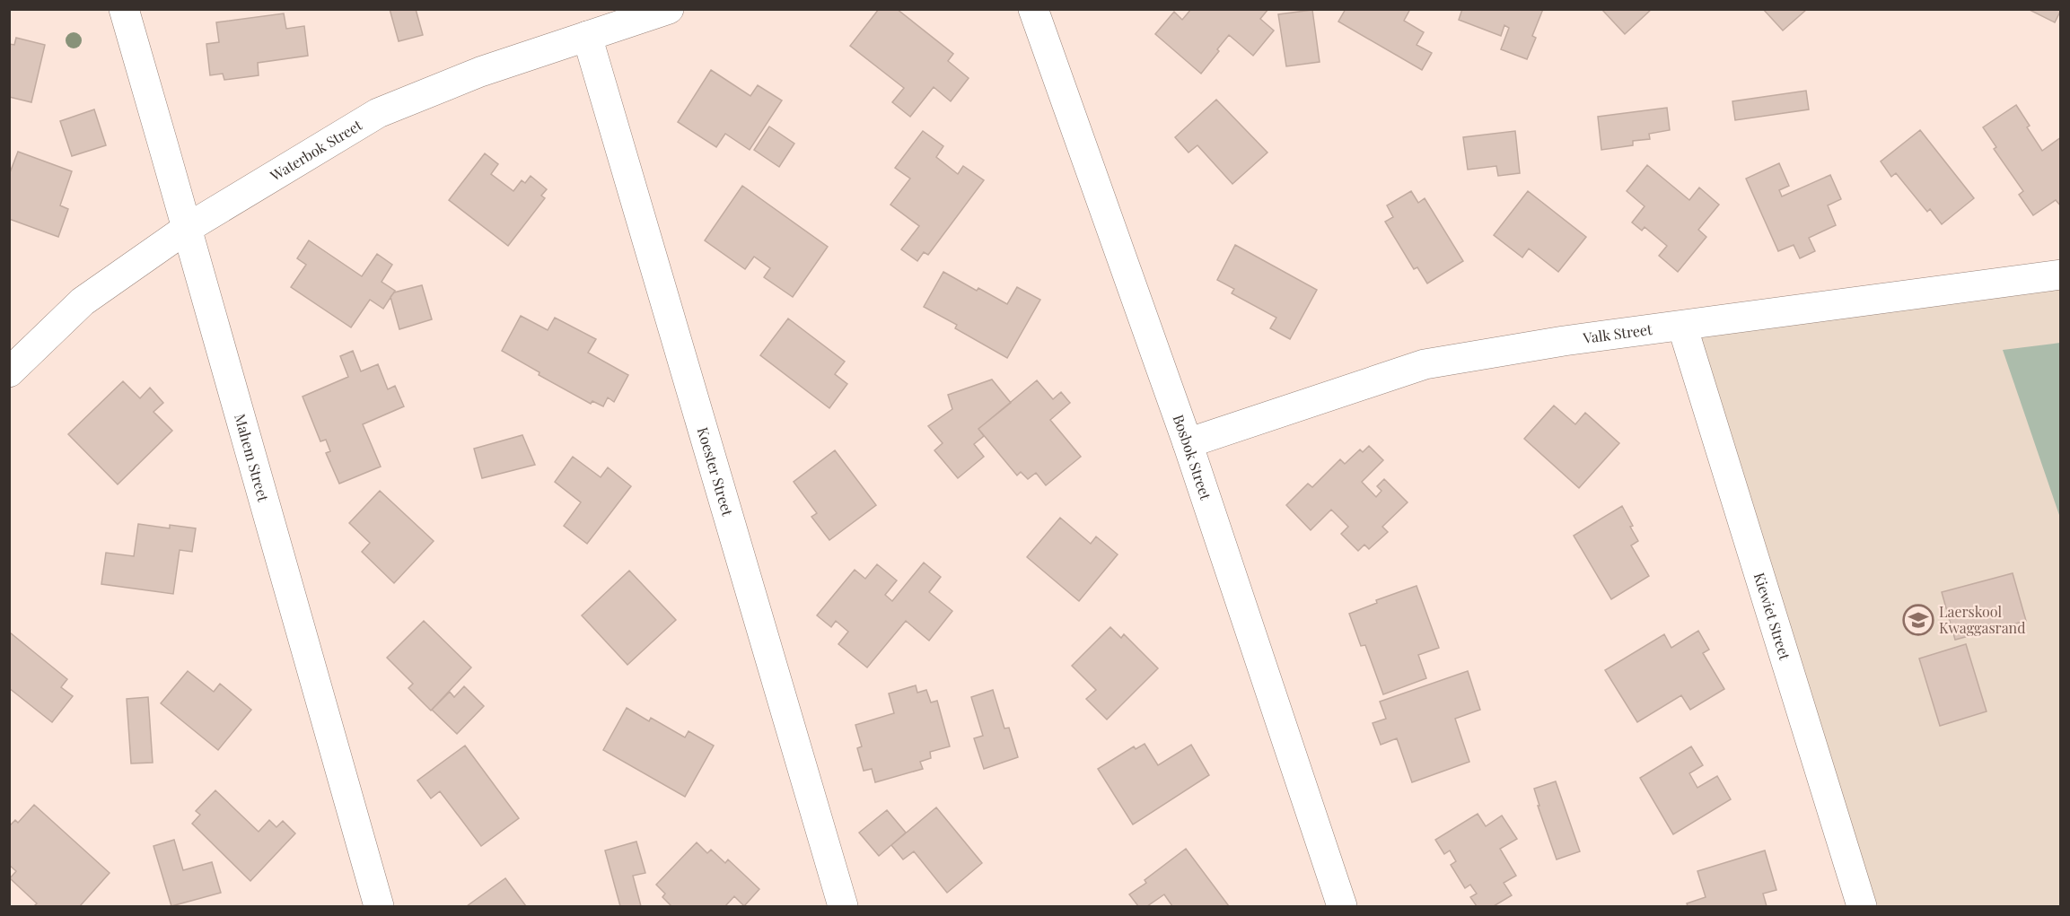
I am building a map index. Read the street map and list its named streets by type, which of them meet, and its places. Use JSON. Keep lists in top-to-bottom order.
{
  "streets": {
    "street": [
      "Waterbok Street",
      "Valk Street",
      "Bosbok Street",
      "Mahem Street",
      "Koester Street",
      "Kiewiet Street"
    ]
  },
  "crossings": [
    ["Waterbok Street", "Mahem Street"],
    ["Waterbok Street", "Koester Street"],
    ["Valk Street", "Bosbok Street"],
    ["Valk Street", "Kiewiet Street"]
  ],
  "places": {
    "school or university": ["Laerskool Kwaggasrand"]
  }
}
